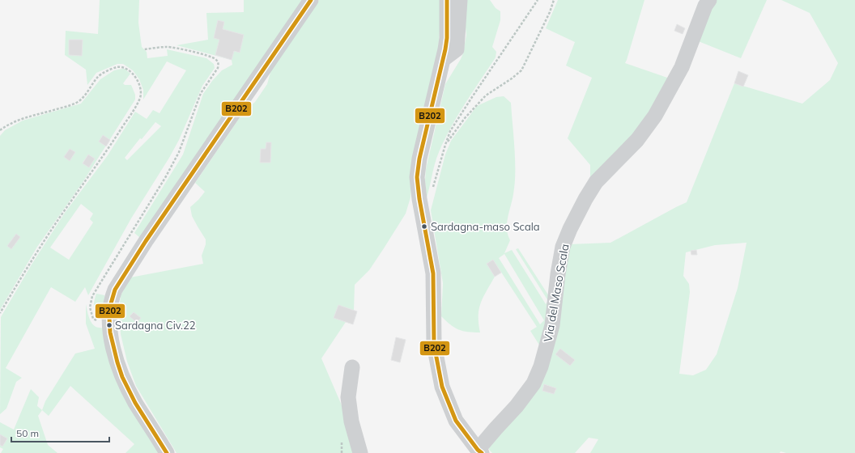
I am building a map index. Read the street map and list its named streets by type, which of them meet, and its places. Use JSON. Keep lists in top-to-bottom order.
{
  "streets": {
    "street": ["Via del Maso Scala"]
  },
  "places": ["Sardagna-maso Scala", "Sardagna Civ.22"],
  "lines": ["transit line B202"],
  "scale_bar": "50 m"
}
